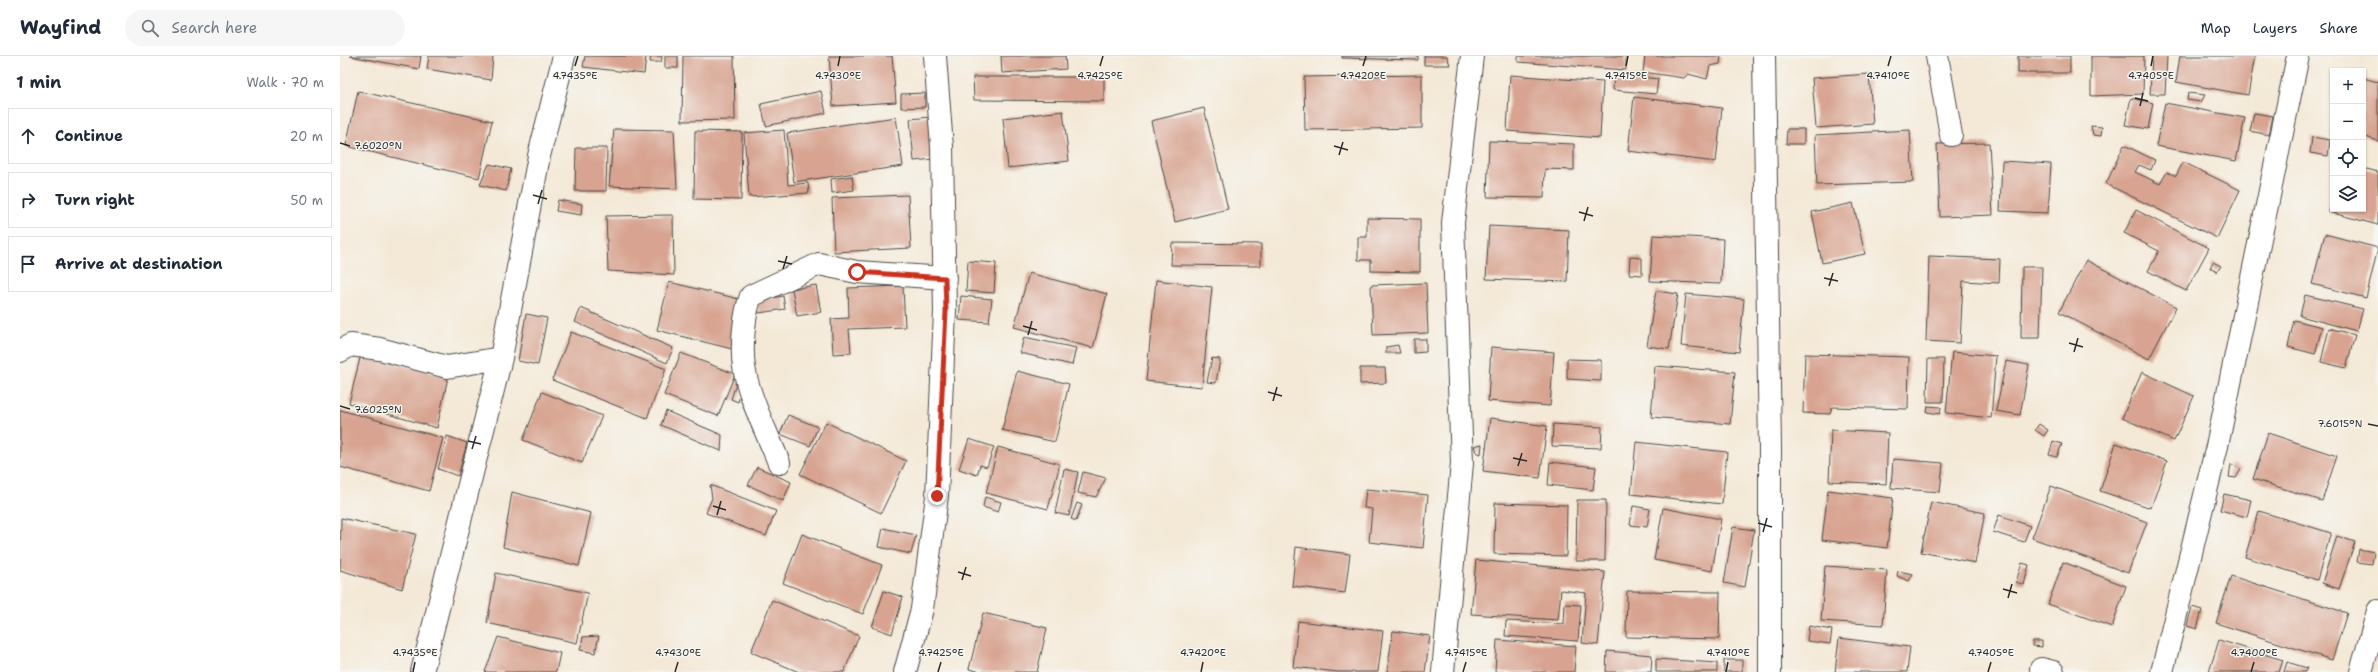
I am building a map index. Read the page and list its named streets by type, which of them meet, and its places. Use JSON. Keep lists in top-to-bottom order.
{
  "page": {
    "header": "Wayfind",
    "search": "Search here",
    "nav": ["Map", "Layers", "Share"],
    "heading": ["1 min", "Walk · 70 m"],
    "map_buttons": ["+", "−"],
    "list": [
      ["Continue", "20 m"],
      ["Turn right", "50 m"],
      "Arrive at destination"
    ]
  },
  "coordinates": [
    "4.7435°E",
    "4.7430°E",
    "4.7425°E",
    "4.7420°E",
    "4.7415°E",
    "4.7410°E",
    "4.7405°E",
    "7.6020°N",
    "7.6025°N",
    "7.6015°N",
    "4.7400°E"
  ]
}
